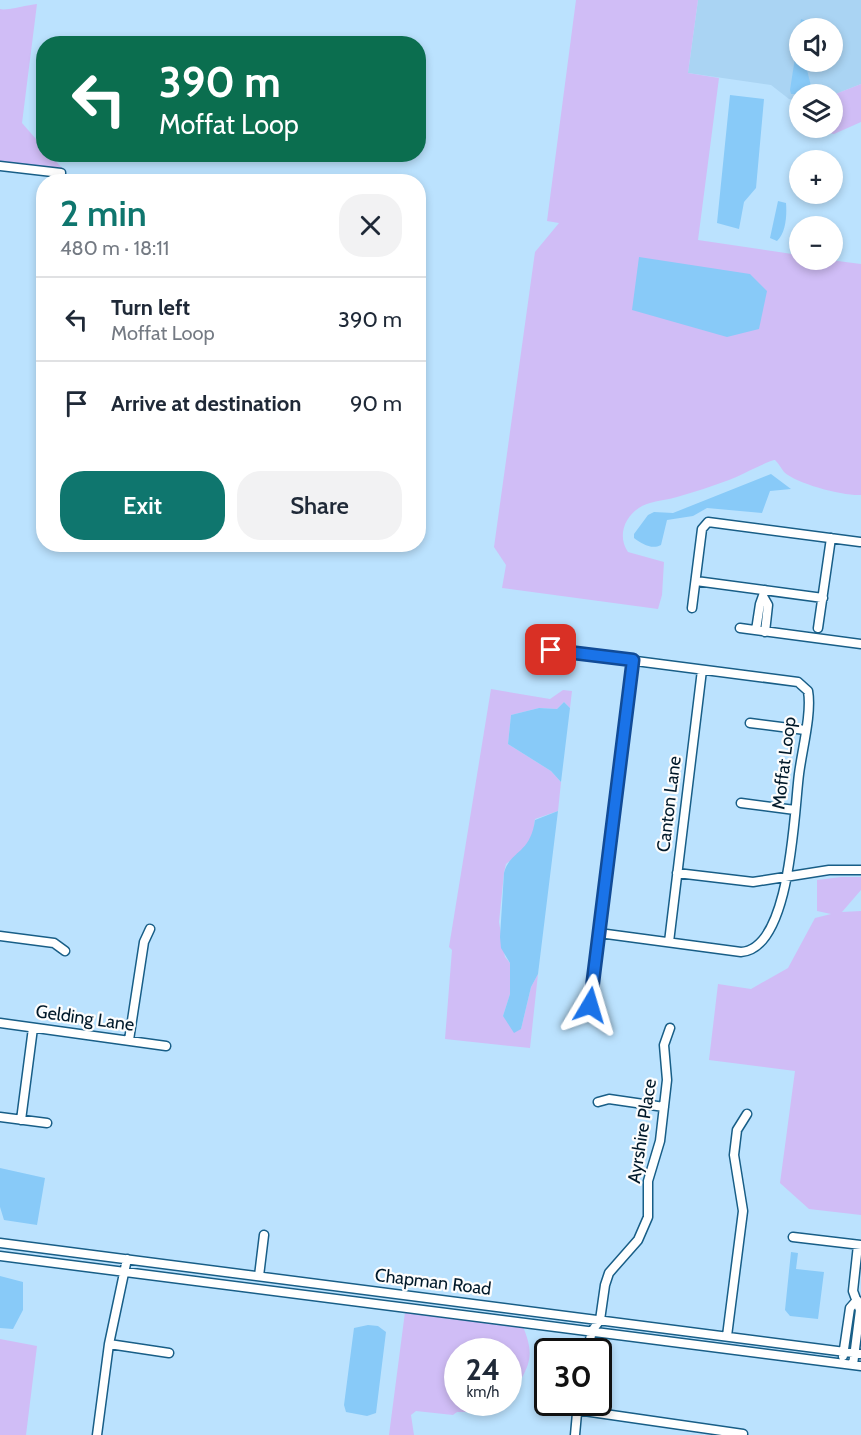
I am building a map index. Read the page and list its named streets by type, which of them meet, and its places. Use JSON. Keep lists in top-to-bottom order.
{
  "streets": {
    "street": [
      "Moffat Loop",
      "Canton Lane",
      "Gelding Lane",
      "Ayrshire Place",
      "Chapman Road"
    ]
  },
  "crossings": [
    ["Moffat Loop", "Canton Lane"],
    ["Ayrshire Place", "Chapman Road"]
  ],
  "page": {
    "map_buttons": ["+", "−"],
    "turn": ["390 m", "Moffat Loop"],
    "heading": ["2 min", "480 m · 18:11"],
    "list": [
      {
        "name": "Turn left",
        "note": "Moffat Loop",
        "value": "390 m"
      },
      {
        "name": "Arrive at destination",
        "value": "90 m"
      }
    ],
    "buttons": ["Exit", "Share"],
    "speed": "24 km/h",
    "limit": "30"
  }
}
